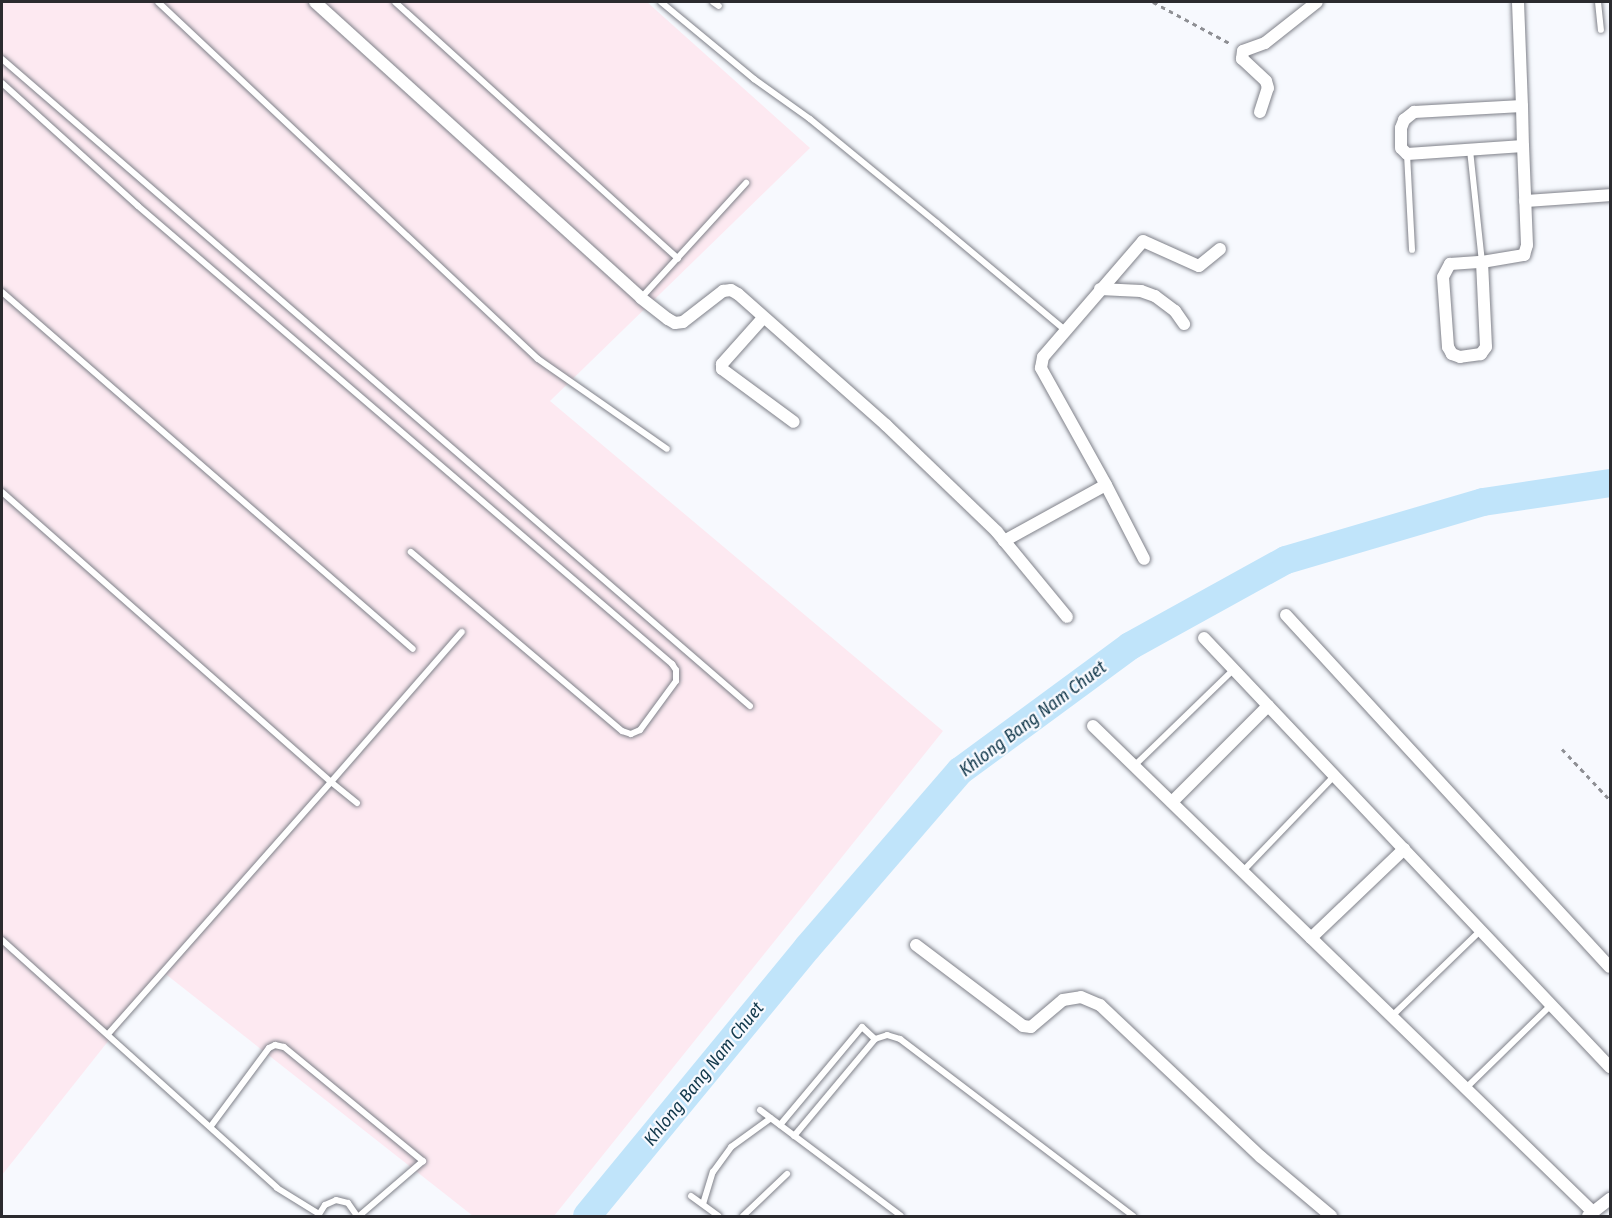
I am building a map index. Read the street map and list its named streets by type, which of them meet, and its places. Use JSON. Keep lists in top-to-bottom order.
{
  "water": ["Khlong Bang Nam Chuet"]
}
